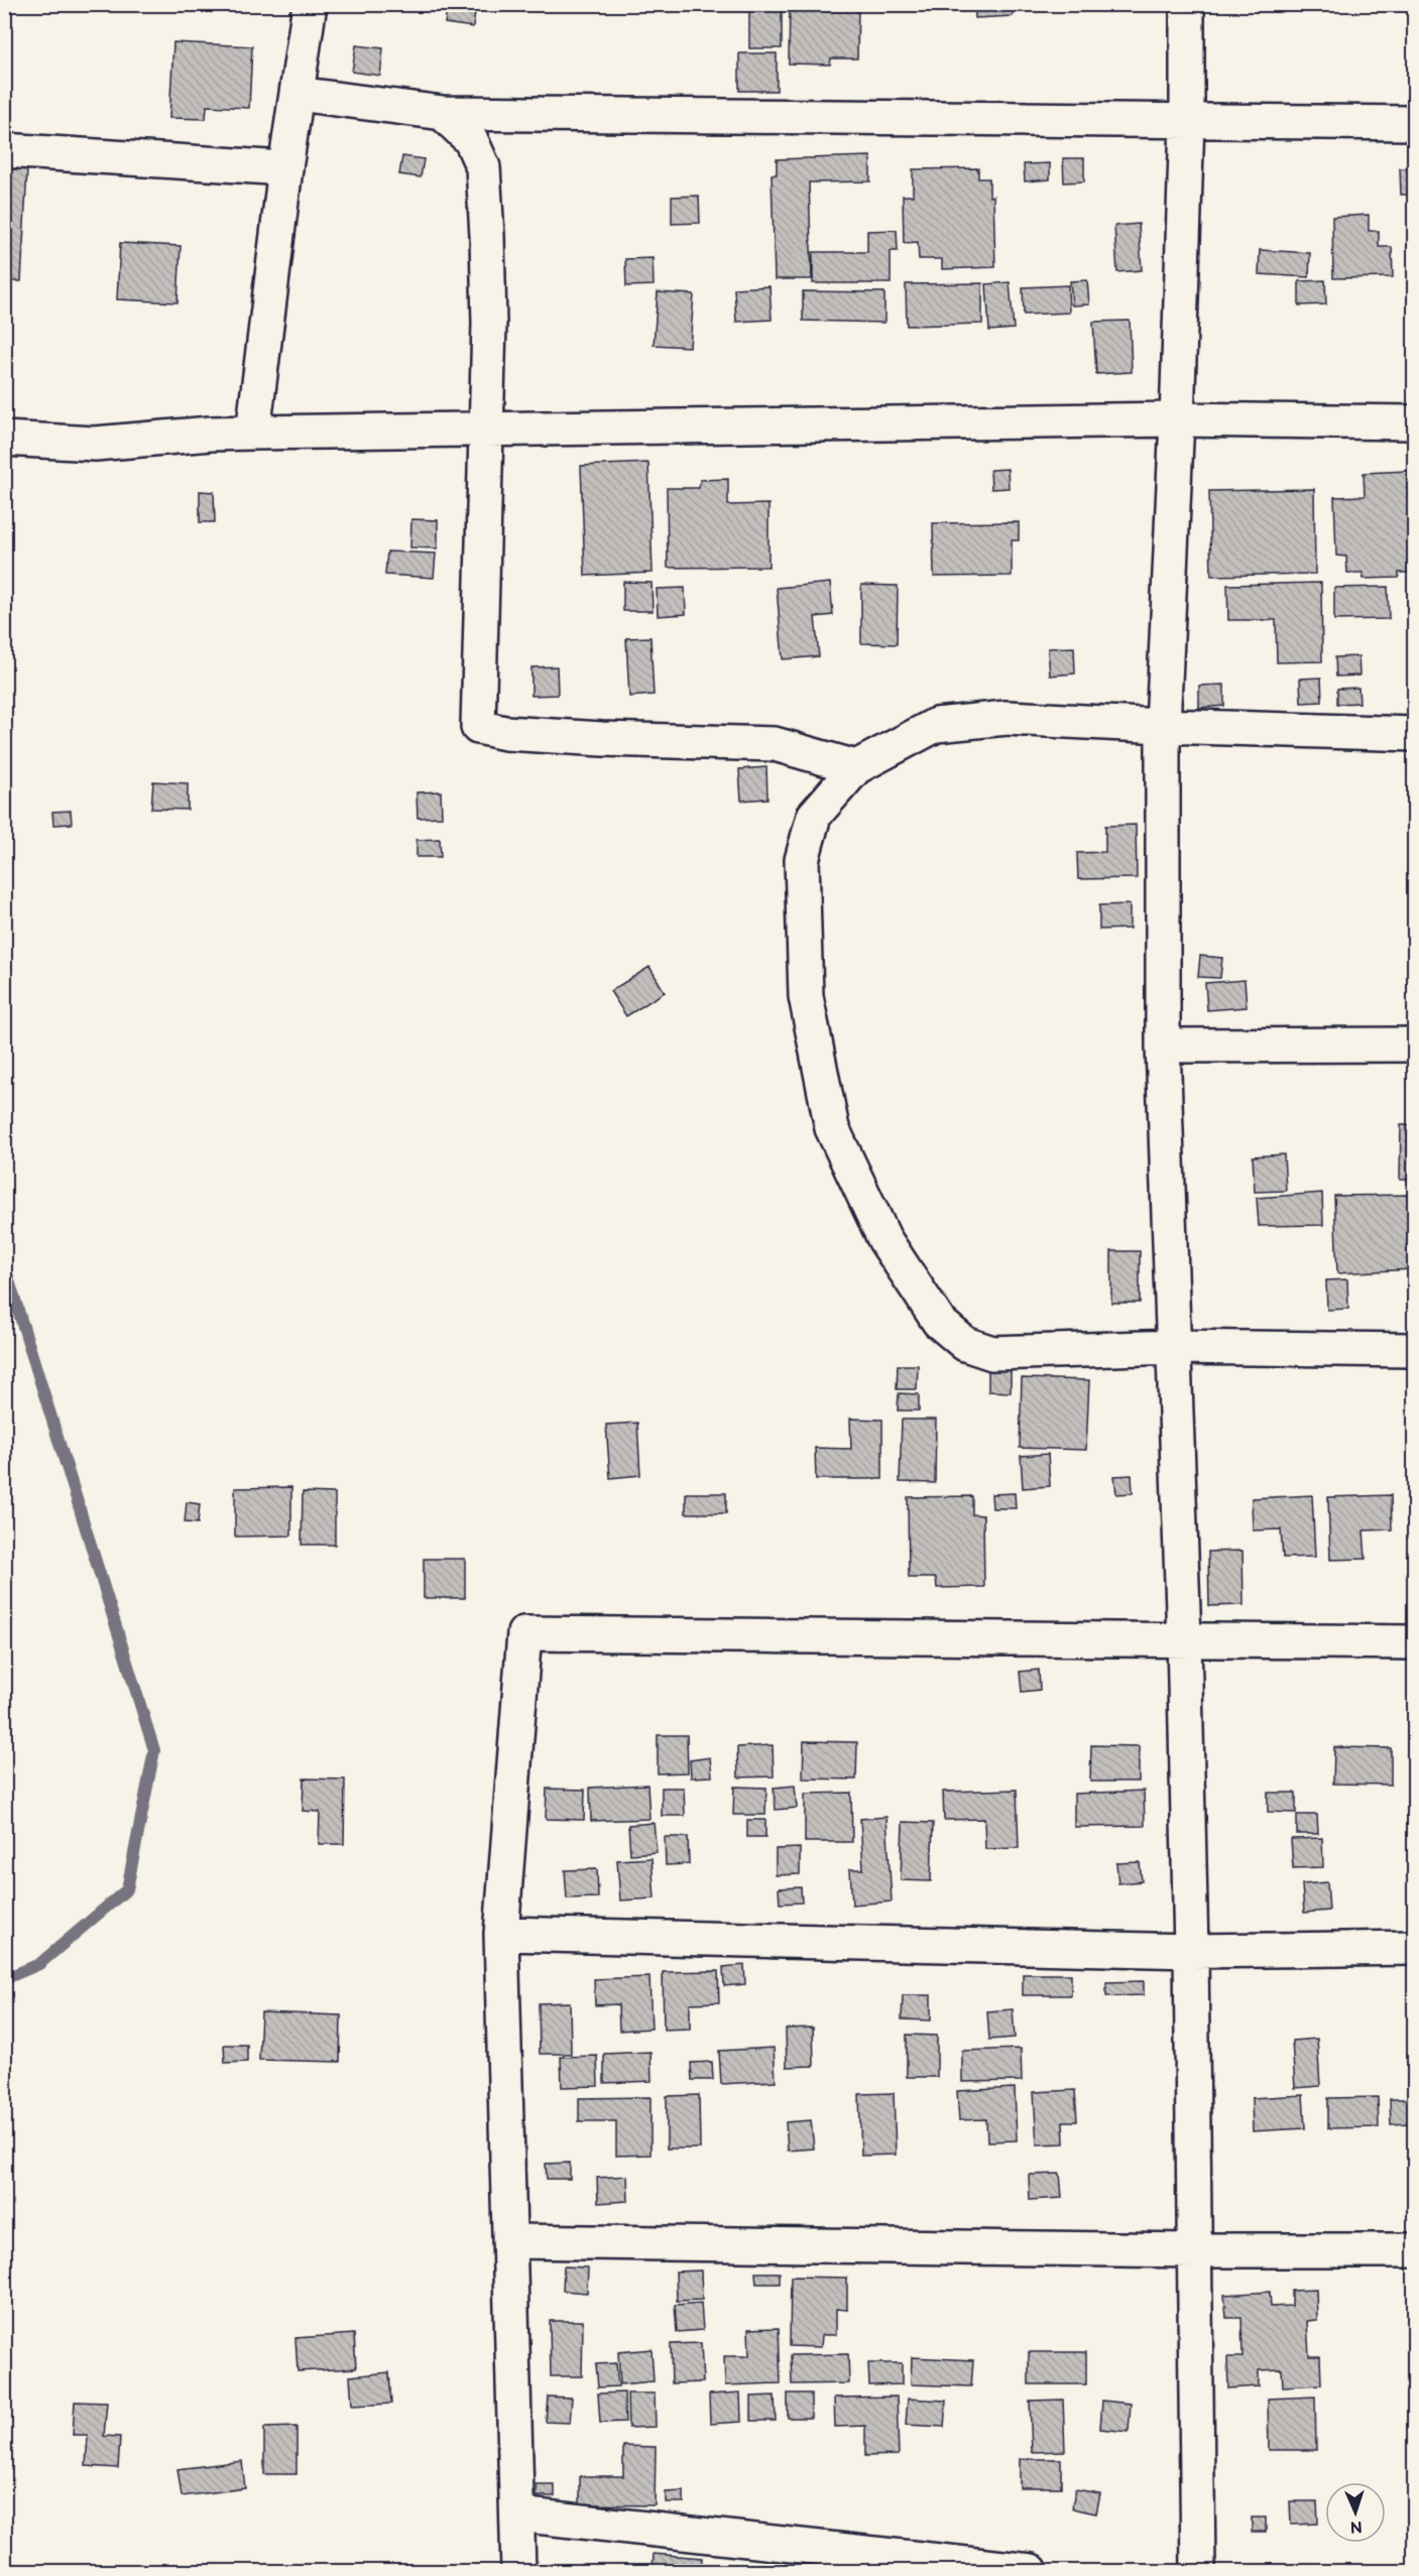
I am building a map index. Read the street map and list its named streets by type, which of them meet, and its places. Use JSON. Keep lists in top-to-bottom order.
{
  "north": "bottom"
}
